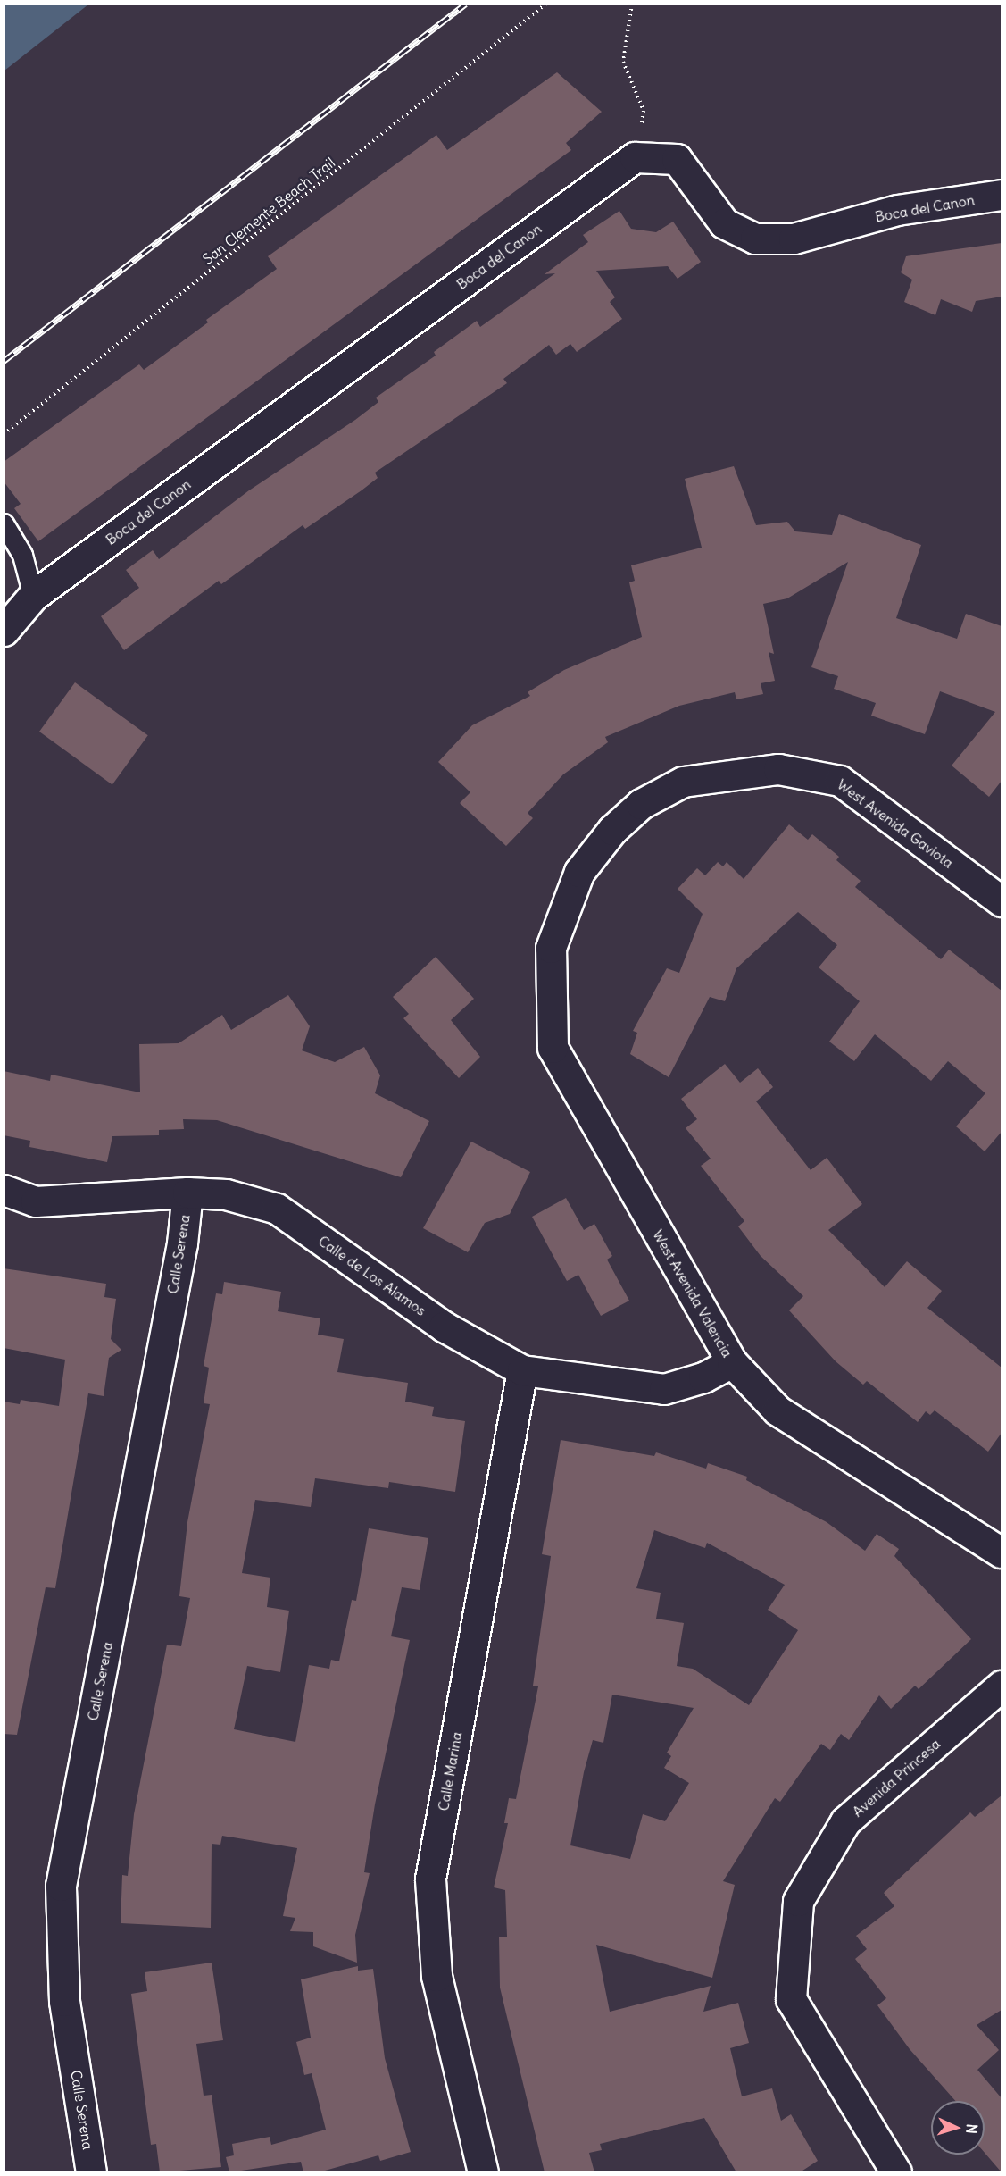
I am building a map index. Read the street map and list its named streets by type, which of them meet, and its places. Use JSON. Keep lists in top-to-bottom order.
{
  "streets": {
    "street": [
      "Boca del Canon",
      "West Avenida Gaviota",
      "Calle Serena",
      "Calle de Los Alamos",
      "West Avenida Valencia",
      "Calle Marina",
      "Avenida Princesa"
    ],
    "path": ["San Clemente Beach Trail"]
  },
  "crossings": [
    ["West Avenida Gaviota", "West Avenida Valencia"],
    ["Calle Serena", "Calle de Los Alamos"],
    ["Calle de Los Alamos", "West Avenida Valencia"],
    ["Calle de Los Alamos", "Calle Marina"]
  ],
  "north": "right"
}
